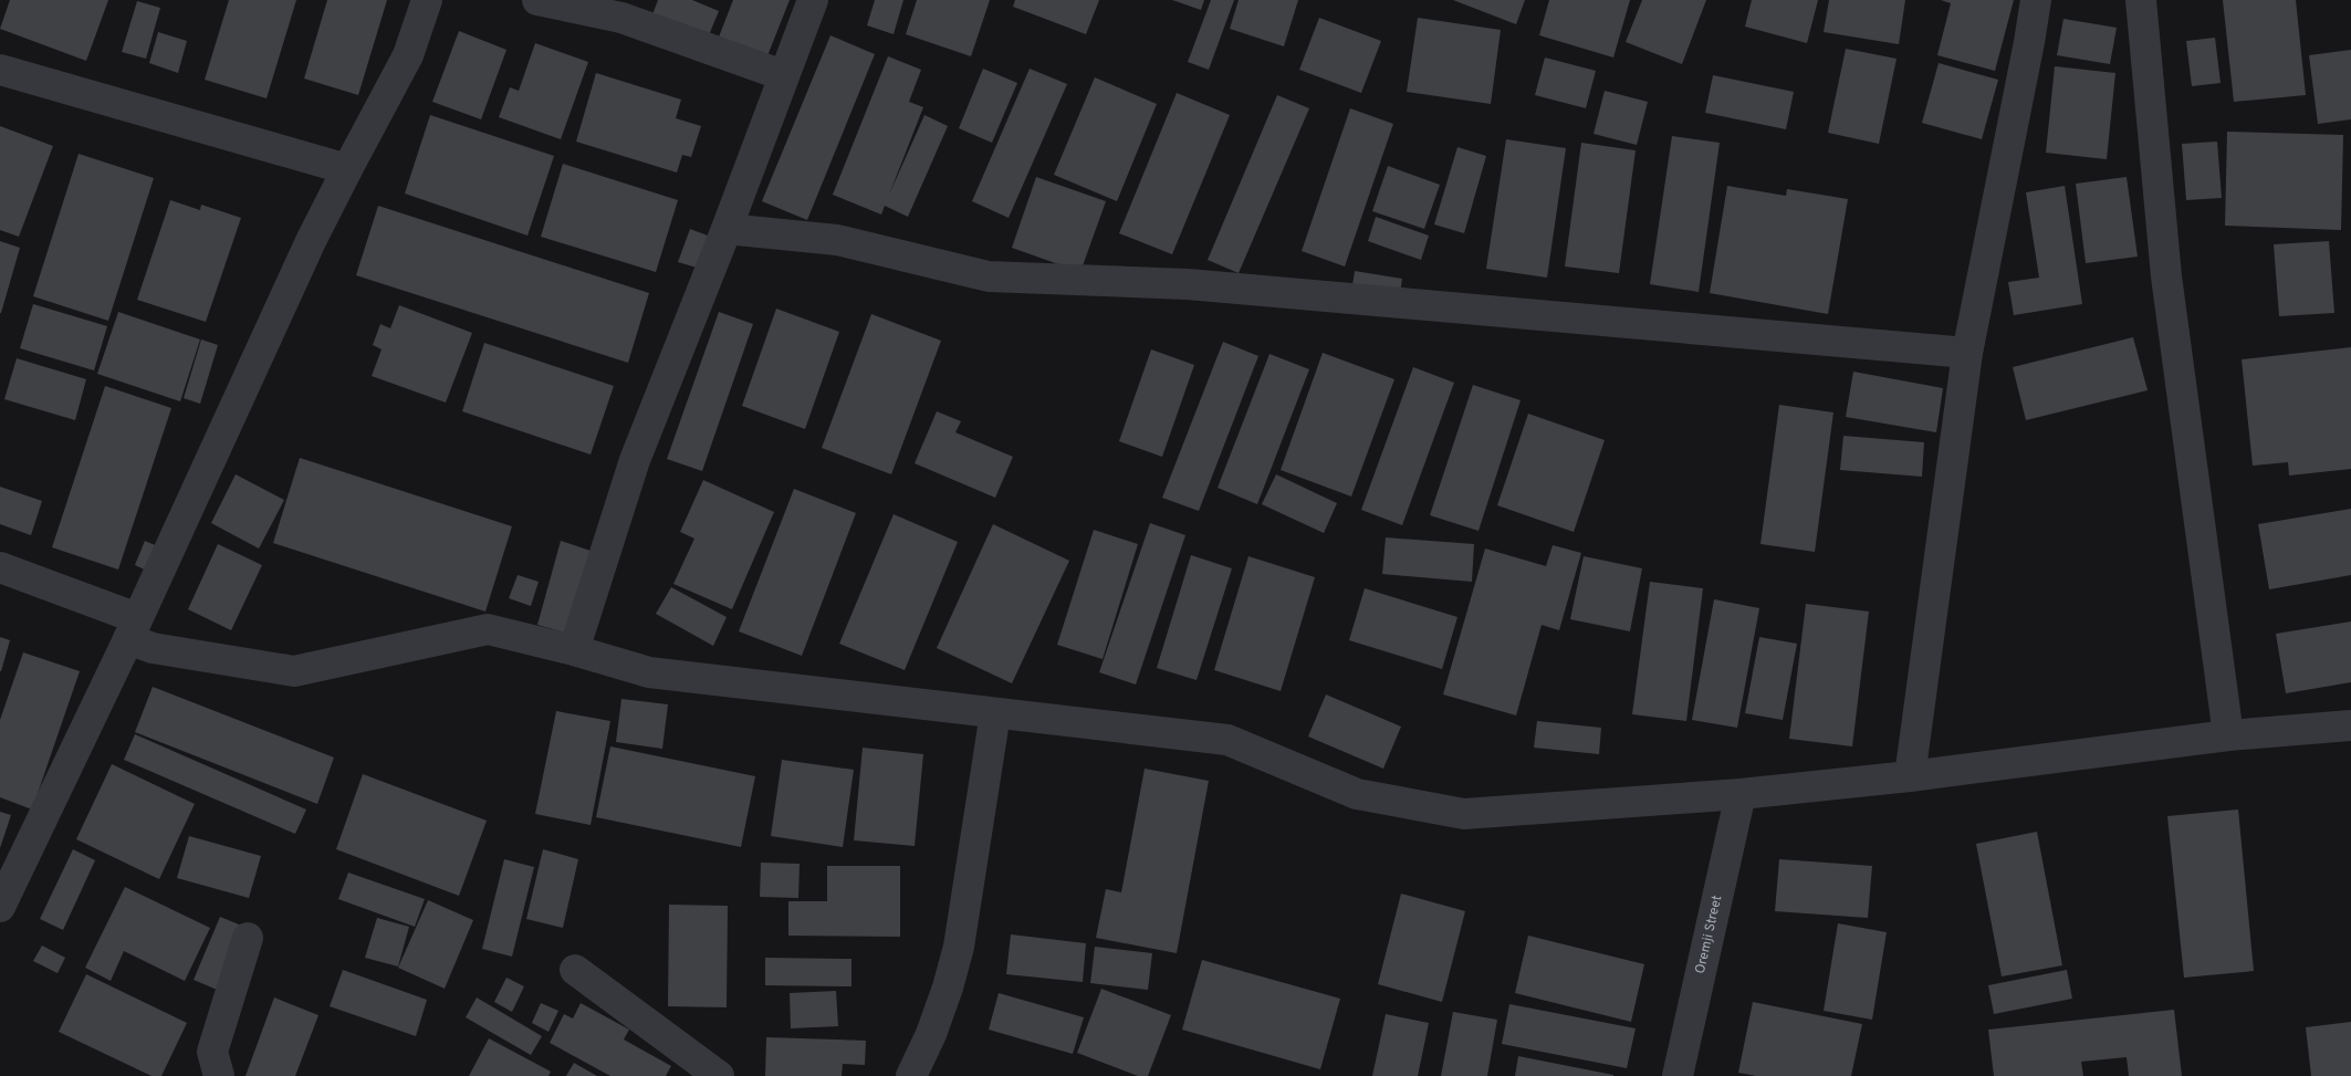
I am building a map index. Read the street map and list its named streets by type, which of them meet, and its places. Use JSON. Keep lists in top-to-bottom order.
{
  "streets": {
    "street": ["Oremji Street"]
  }
}
